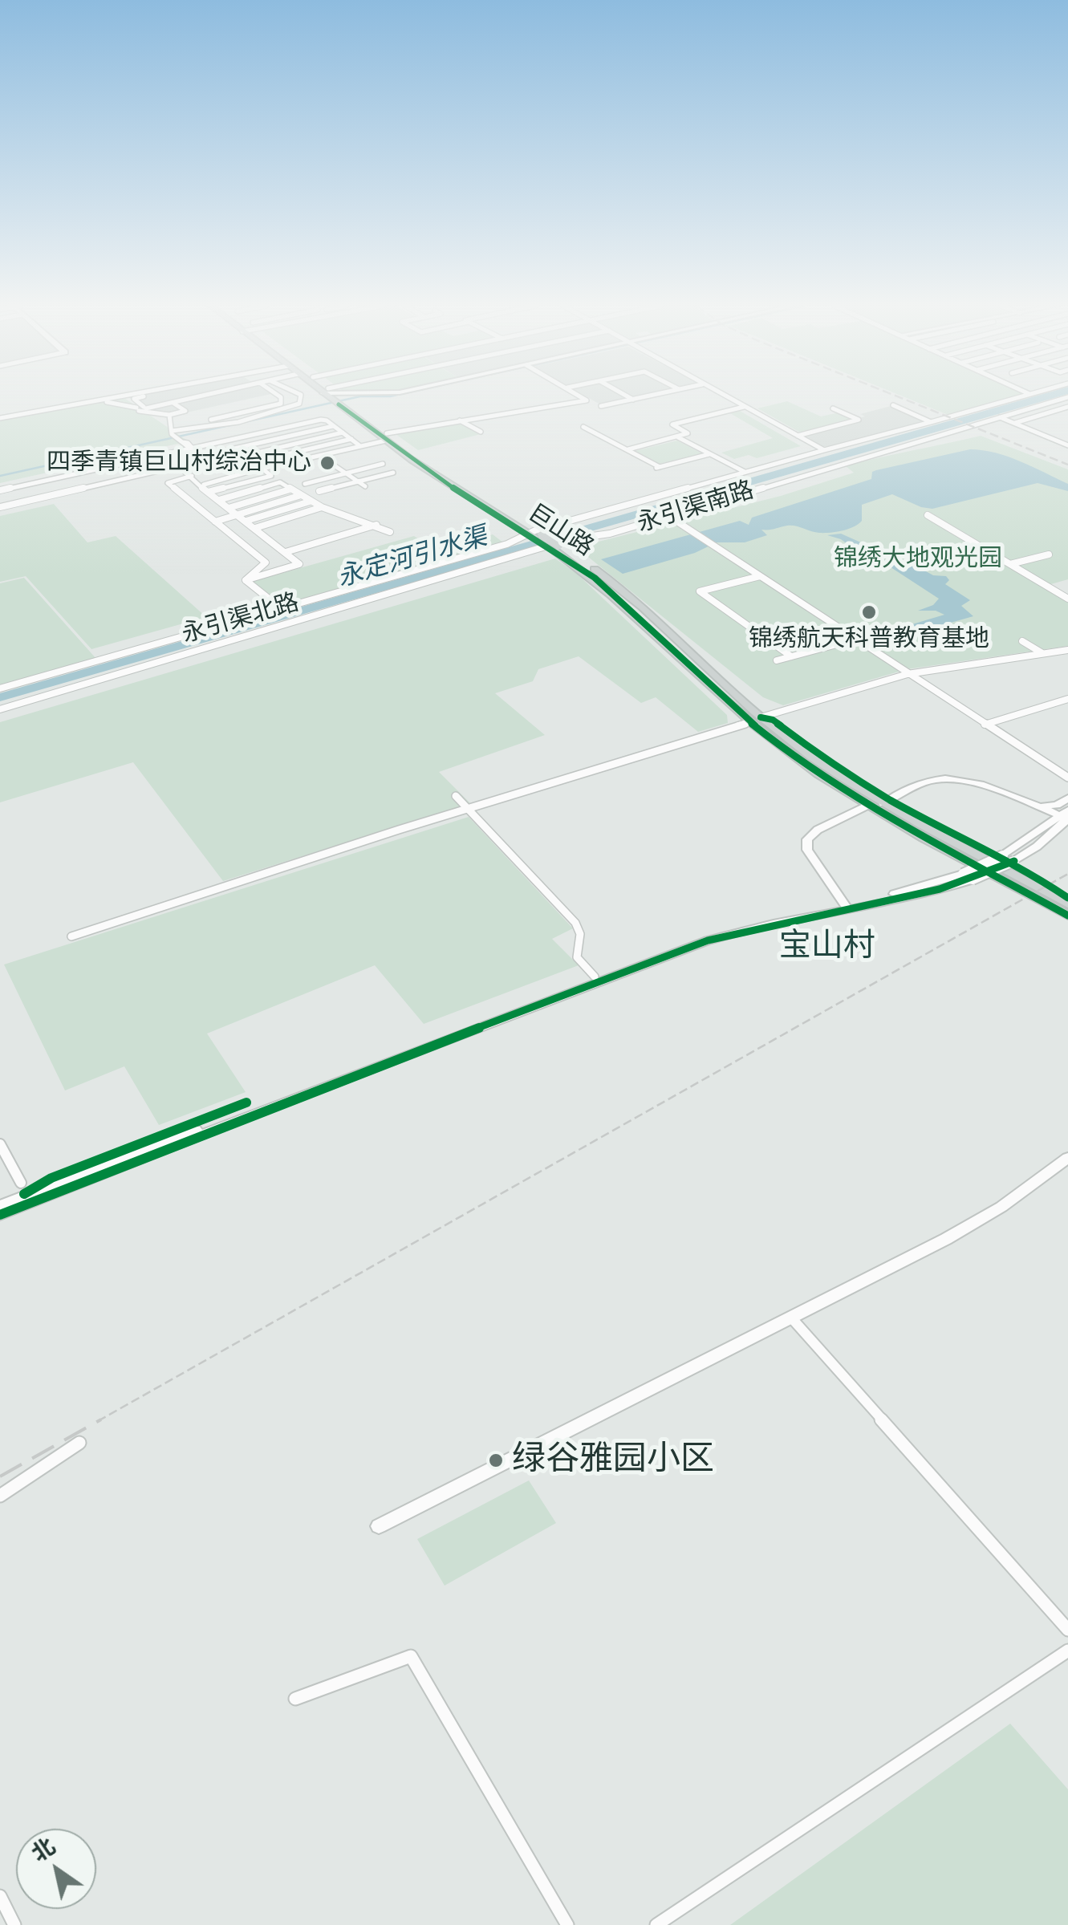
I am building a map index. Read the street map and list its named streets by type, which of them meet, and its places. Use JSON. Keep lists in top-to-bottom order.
{
  "streets": {
    "main road": ["巨山路"],
    "street": ["永引渠南路", "永引渠北路"]
  },
  "crossings": [
    ["巨山路", "永引渠北路"]
  ],
  "districts": ["宝山村"],
  "water": ["永定河引水渠"],
  "parks": ["锦绣大地观光园"],
  "places": ["四季青镇巨山村综治中心", "锦绣航天科普教育基地", "绿谷雅园小区"],
  "north": "top left"
}
